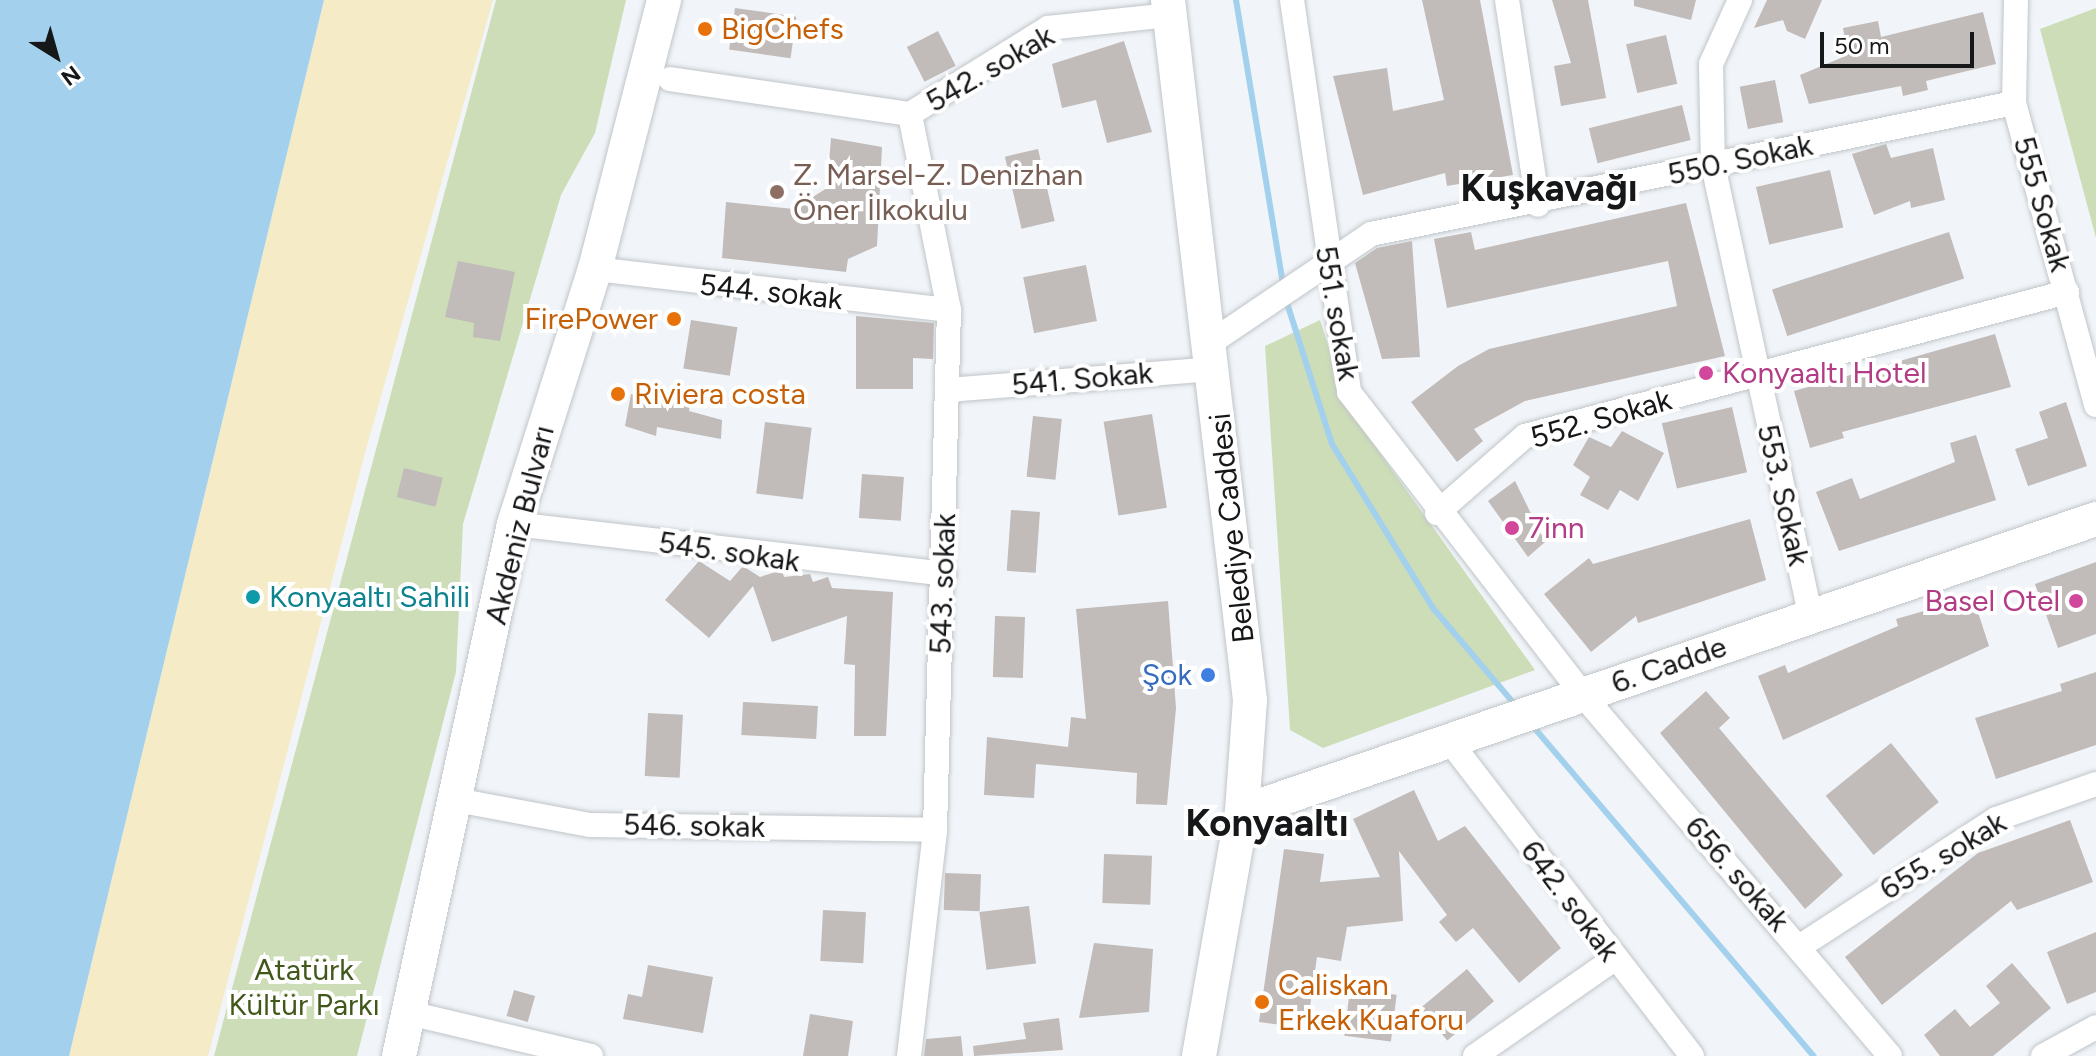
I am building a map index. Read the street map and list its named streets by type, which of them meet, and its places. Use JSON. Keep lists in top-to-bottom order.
{
  "streets": {
    "main road": ["Akdeniz Bulvarı", "Belediye Caddesi", "6. Cadde"],
    "street": [
      "542. sokak",
      "550. Sokak",
      "555 Sokak",
      "544. sokak",
      "551. sokak",
      "541. Sokak",
      "552. Sokak",
      "553. Sokak",
      "545. sokak",
      "543. sokak",
      "546. sokak",
      "655. sokak",
      "656. sokak",
      "642. sokak"
    ]
  },
  "crossings": [
    ["542. sokak", "Belediye Caddesi"],
    ["542. sokak", "543. sokak"],
    ["550. Sokak", "555 Sokak"],
    ["550. Sokak", "551. sokak"],
    ["550. Sokak", "541. Sokak"],
    ["550. Sokak", "553. Sokak"],
    ["550. Sokak", "Belediye Caddesi"],
    ["555 Sokak", "552. Sokak"],
    ["544. sokak", "Akdeniz Bulvarı"],
    ["544. sokak", "543. sokak"],
    ["551. sokak", "552. Sokak"],
    ["551. sokak", "6. Cadde"],
    ["551. sokak", "656. sokak"],
    ["541. Sokak", "Belediye Caddesi"],
    ["541. Sokak", "543. sokak"],
    ["552. Sokak", "553. Sokak"],
    ["553. Sokak", "6. Cadde"],
    ["Akdeniz Bulvarı", "545. sokak"],
    ["Akdeniz Bulvarı", "546. sokak"],
    ["Belediye Caddesi", "6. Cadde"],
    ["545. sokak", "543. sokak"],
    ["543. sokak", "546. sokak"],
    ["6. Cadde", "656. sokak"],
    ["6. Cadde", "642. sokak"],
    ["655. sokak", "656. sokak"]
  ],
  "districts": ["Kuşkavağı", "Konyaaltı"],
  "parks": ["Atatürk Kültür Parkı"],
  "places": [
    "BigChefs",
    "Z. Marsel-Z. Denizhan Öner İlkokulu",
    "FirePower",
    "Konyaaltı Hotel",
    "Riviera costa",
    "7inn",
    "Konyaaltı Sahili",
    "Basel Otel",
    "Şok",
    "Caliskan Erkek Kuaforu"
  ],
  "scale_bar": "50 m",
  "north": "bottom right"
}
